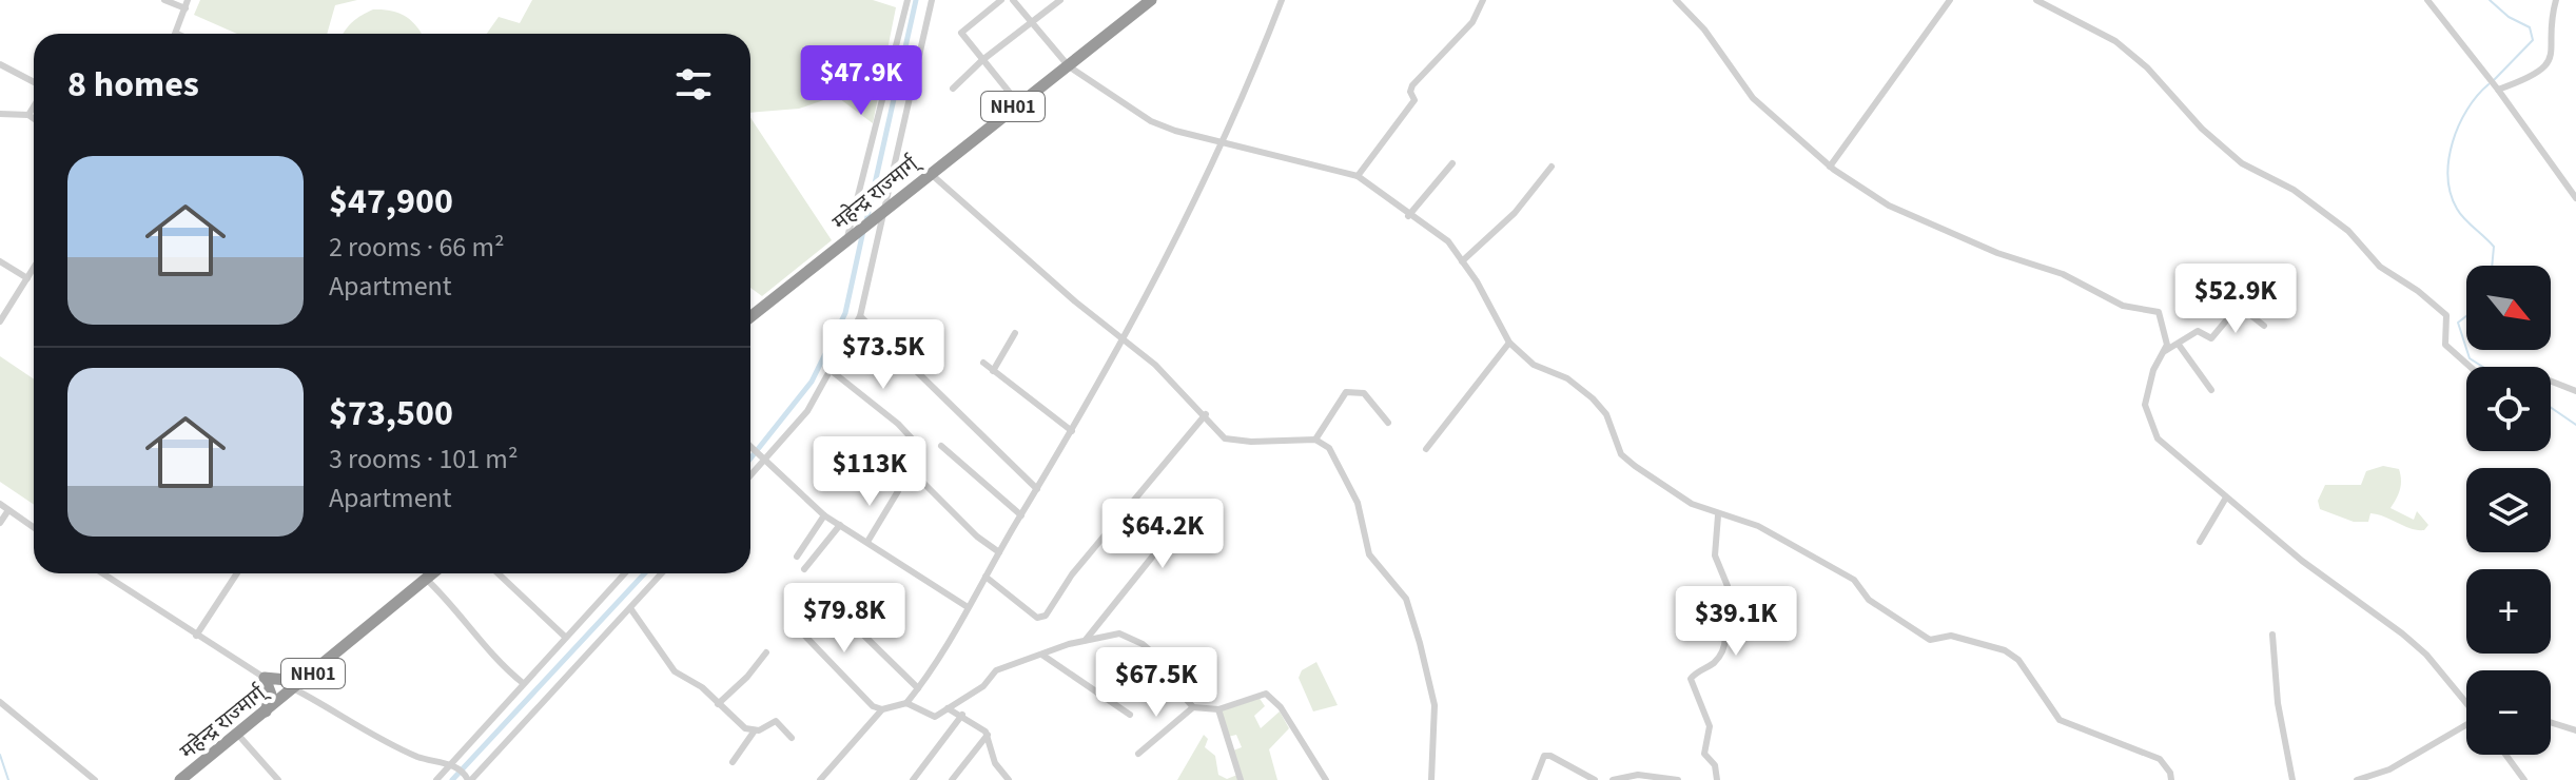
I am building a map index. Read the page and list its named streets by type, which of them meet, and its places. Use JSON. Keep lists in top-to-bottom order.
{
  "streets": {
    "highway": ["NH01", "महेन्द्र राज्मार्ग्"]
  },
  "north": "bottom right",
  "page": {
    "heading": "8 homes",
    "price": [
      "$47.9K",
      "$52.9K",
      "$73.5K",
      "$113K",
      "$64.2K",
      "$79.8K",
      "$39.1K",
      "$67.5K"
    ],
    "list": [
      {
        "name": "$47,900",
        "note": "2 rooms · 66 m² · Apartment"
      },
      {
        "name": "$73,500",
        "note": "3 rooms · 101 m² · Apartment"
      }
    ],
    "map_buttons": ["+", "−"]
  }
}
